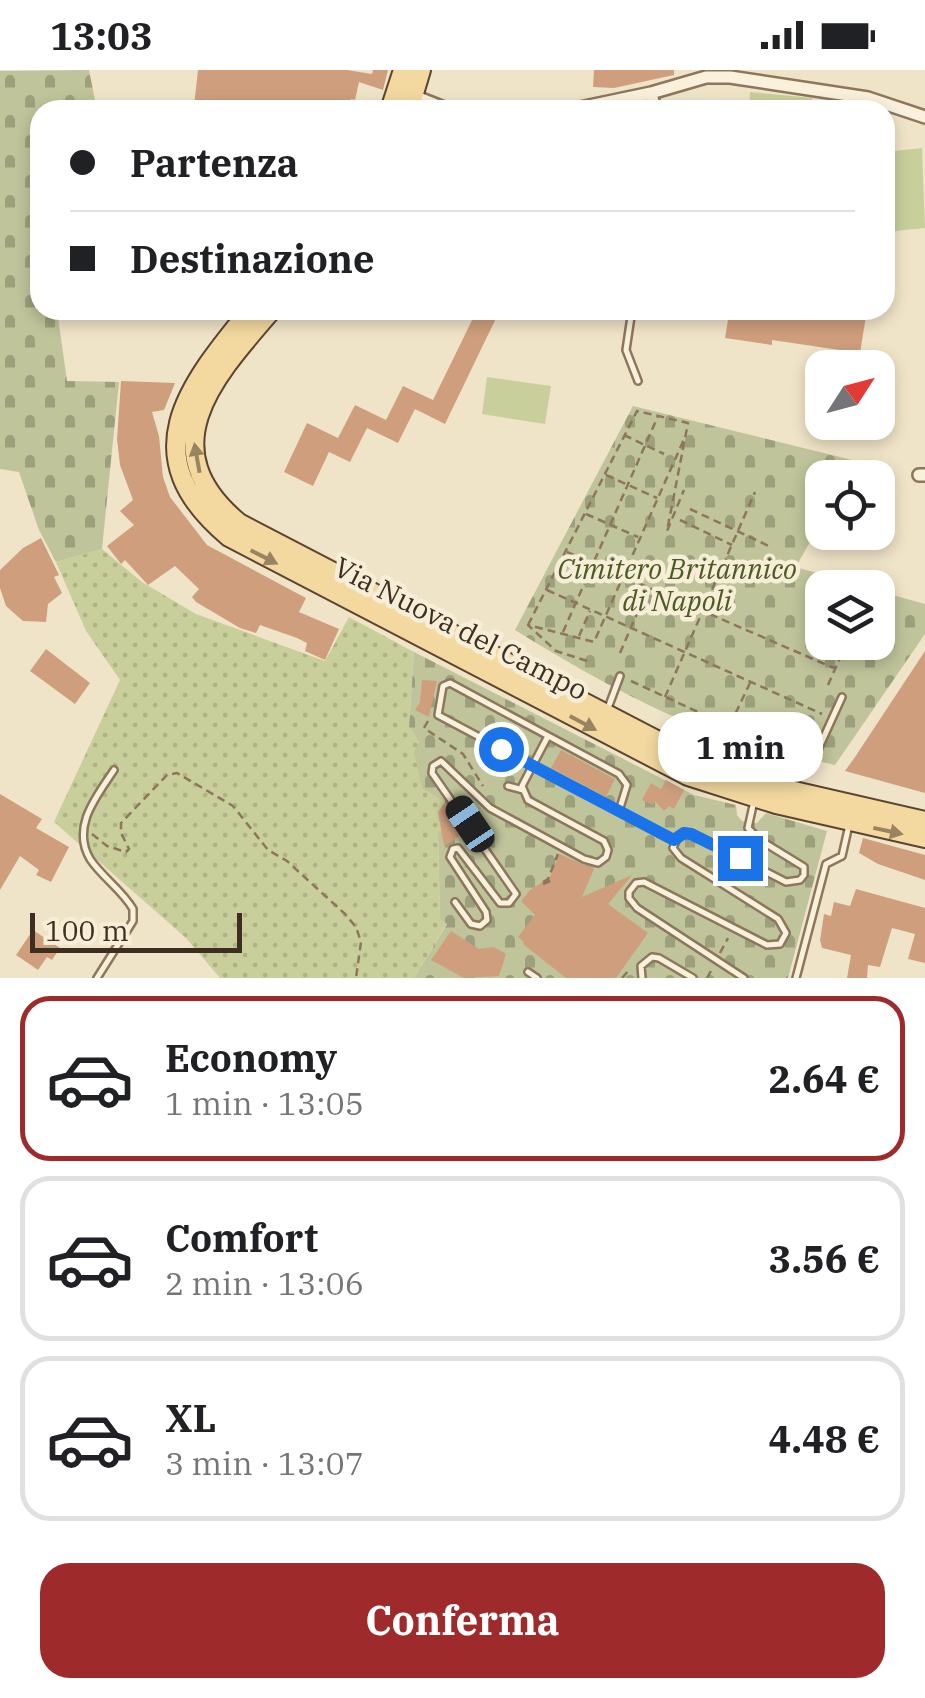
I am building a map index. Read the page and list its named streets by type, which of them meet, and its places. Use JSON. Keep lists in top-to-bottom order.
{
  "streets": {
    "main road": ["Via Nuova del Campo"]
  },
  "parks": ["Cimitero Britannico di Napoli"],
  "scale_bar": "100 m",
  "north": "top right",
  "page": {
    "status": "13:03",
    "banner": ["Partenza", "Destinazione"],
    "bubble": "1 min",
    "scale": "100 m",
    "list": [
      {
        "name": "Economy",
        "note": "1 min · 13:05",
        "value": "2.64 €"
      },
      {
        "name": "Comfort",
        "note": "2 min · 13:06",
        "value": "3.56 €"
      },
      {
        "name": "XL",
        "note": "3 min · 13:07",
        "value": "4.48 €"
      }
    ],
    "buttons": "Conferma"
  }
}
